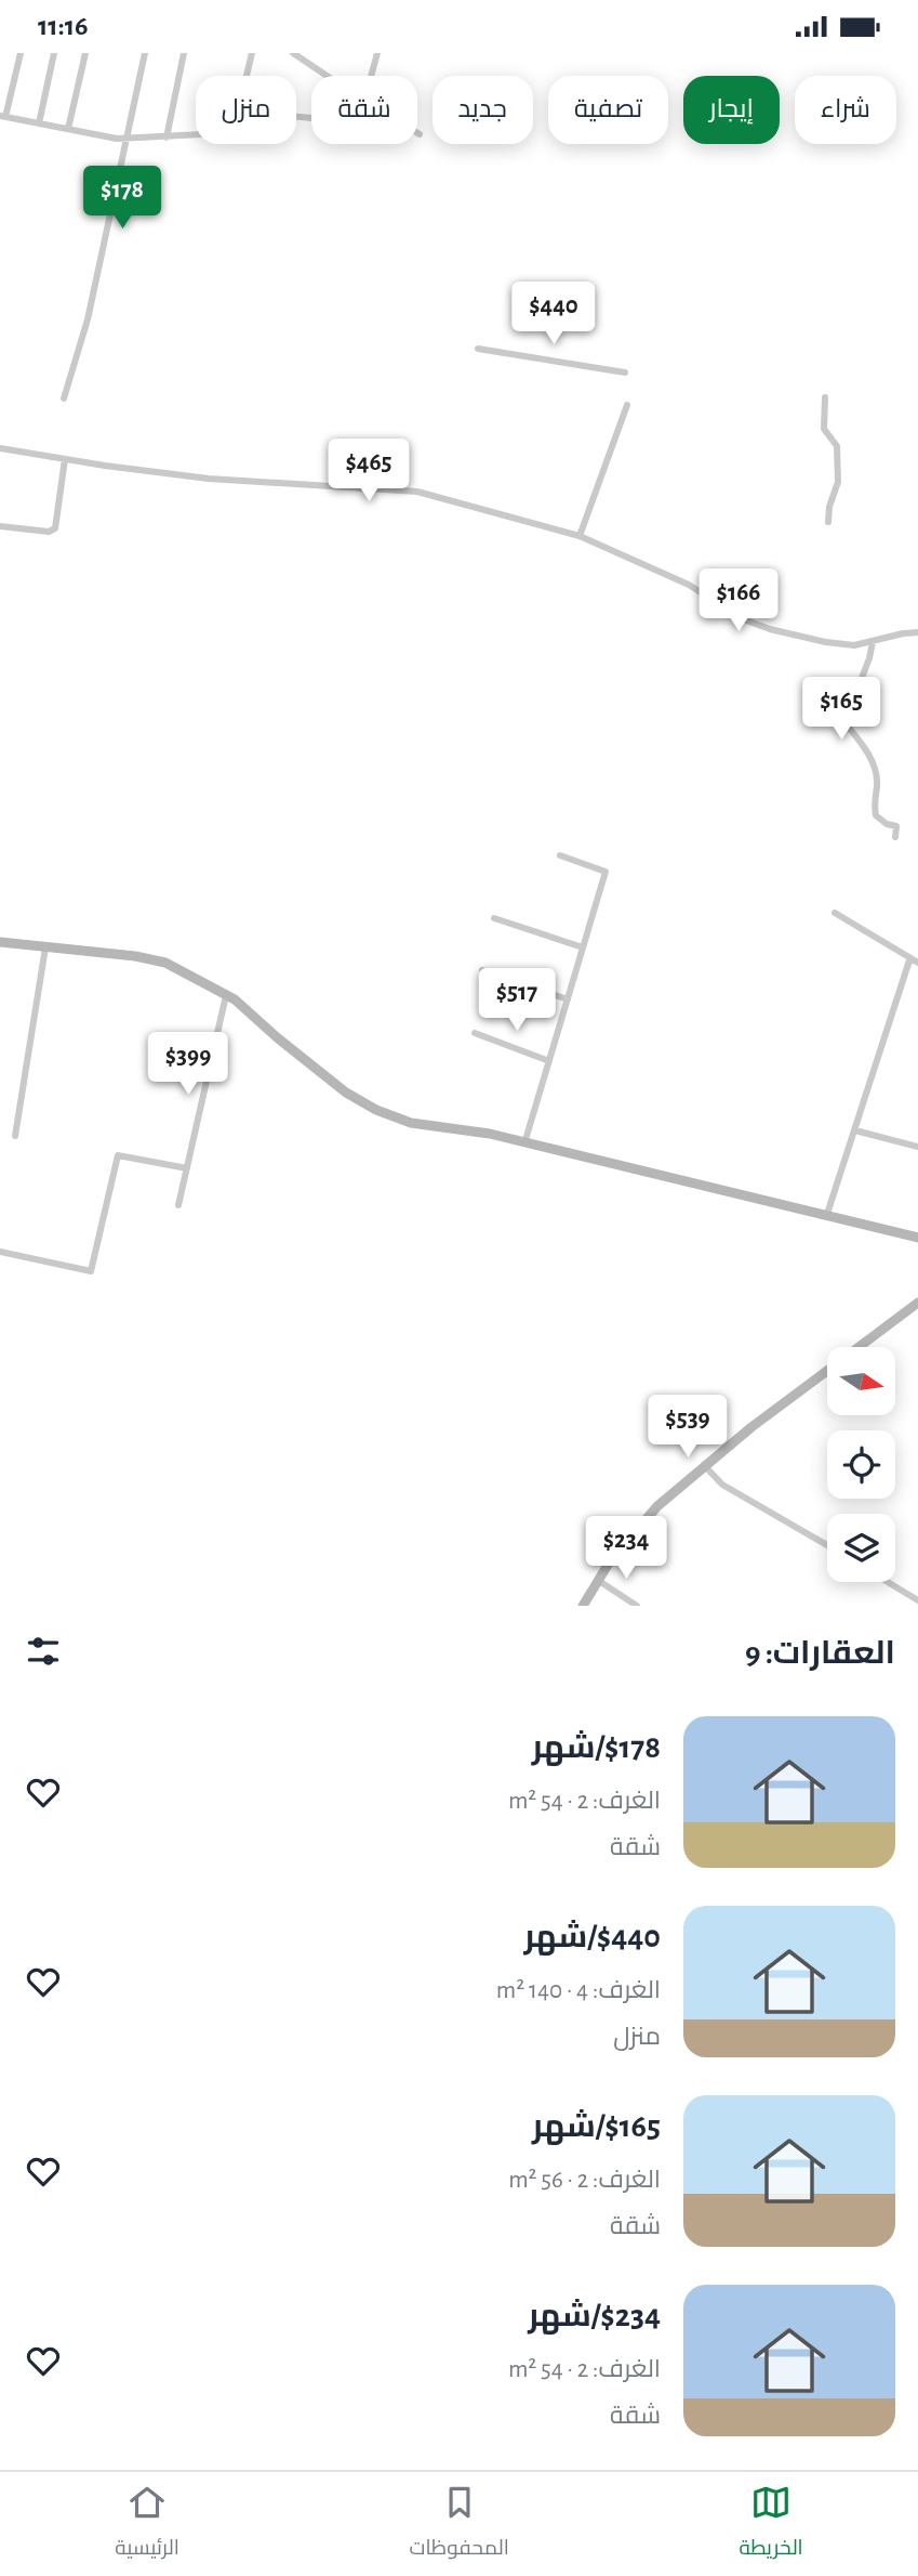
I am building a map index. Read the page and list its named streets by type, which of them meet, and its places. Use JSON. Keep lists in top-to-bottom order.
{
  "north": "right",
  "page": {
    "status": "11:16",
    "chip": [
      "شراء",
      "إيجار",
      "تصفية",
      "جديد",
      "شقة",
      "منزل"
    ],
    "price": [
      "$178",
      "$440",
      "$465",
      "$166",
      "$165",
      "$517",
      "$399",
      "$539",
      "$234"
    ],
    "heading": "العقارات: 9",
    "list": [
      {
        "name": "$178/شهر",
        "note": "الغرف: 2 · 54 m² · شقة"
      },
      {
        "name": "$440/شهر",
        "note": "الغرف: 4 · 140 m² · منزل"
      },
      {
        "name": "$165/شهر",
        "note": "الغرف: 2 · 56 m² · شقة"
      },
      {
        "name": "$234/شهر",
        "note": "الغرف: 2 · 54 m² · شقة"
      }
    ],
    "tabs": ["الخريطة", "المحفوظات", "الرئيسية"]
  }
}
